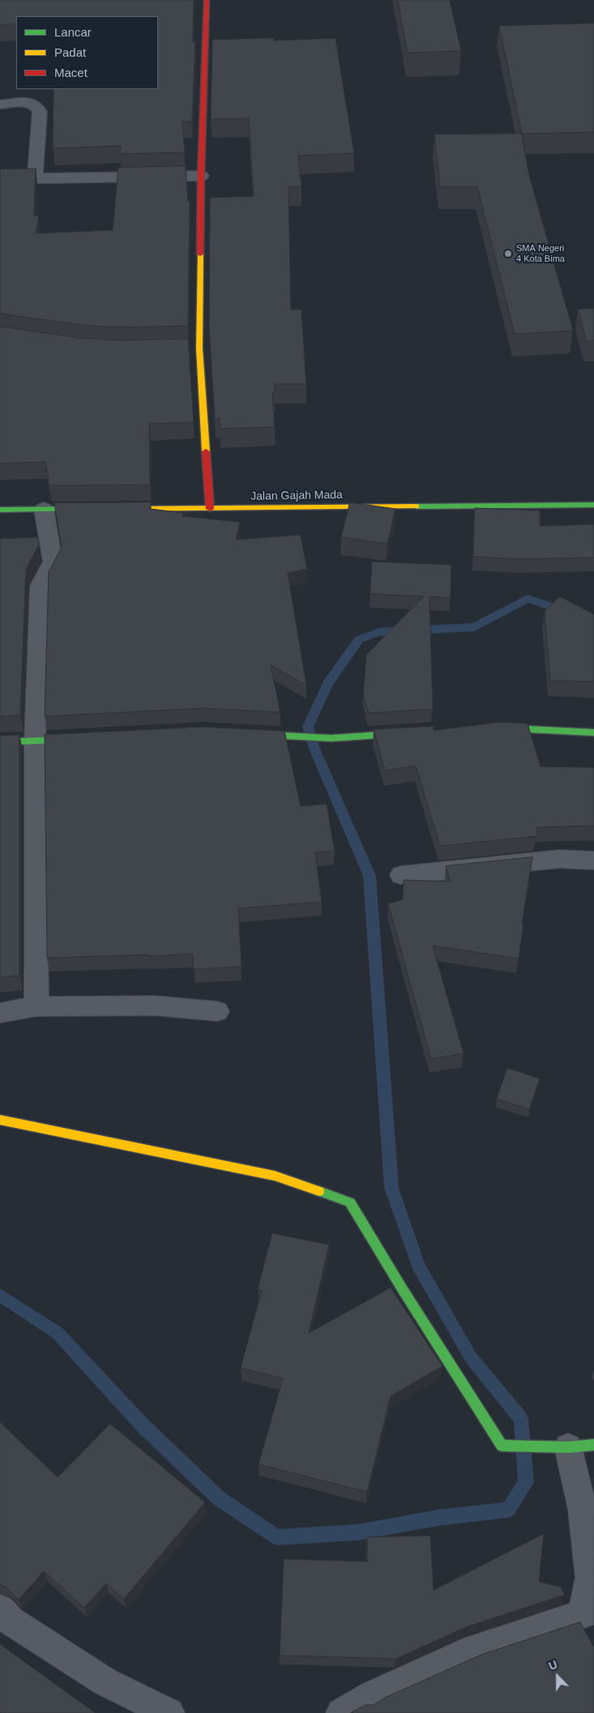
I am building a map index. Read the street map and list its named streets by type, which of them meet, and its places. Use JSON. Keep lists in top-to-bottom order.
{
  "streets": {
    "street": ["Jalan Gajah Mada"]
  },
  "places": ["SMA Negeri 4 Kota Bima"],
  "legend": ["Lancar", "Padat", "Macet"],
  "north": "top"
}
